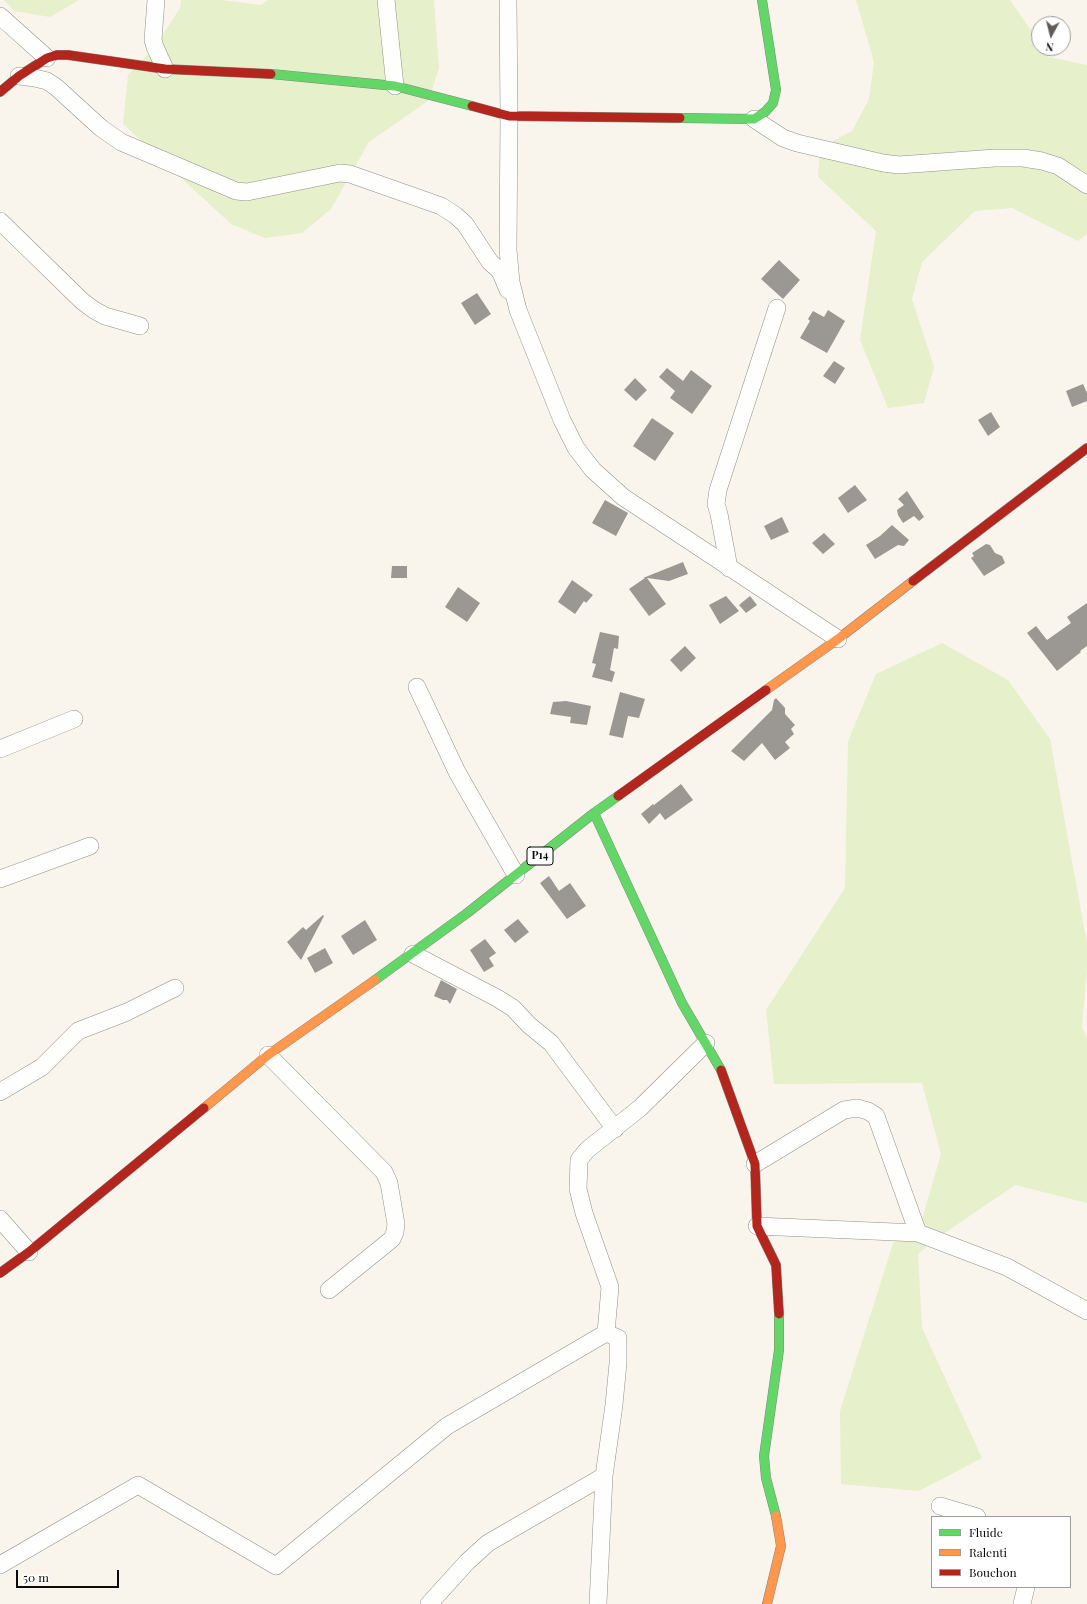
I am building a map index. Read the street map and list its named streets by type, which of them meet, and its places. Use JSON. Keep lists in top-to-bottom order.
{
  "streets": {
    "street": ["P14"]
  },
  "legend": ["Fluide", "Ralenti", "Bouchon"],
  "scale_bar": "50 m",
  "north": "bottom"
}
